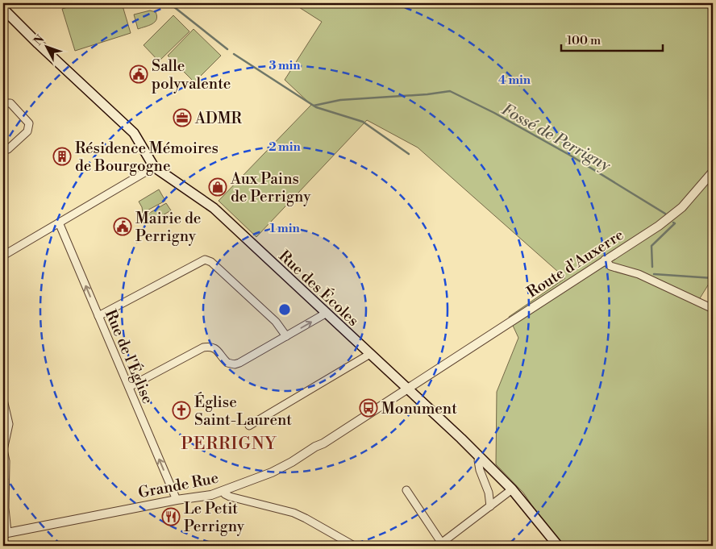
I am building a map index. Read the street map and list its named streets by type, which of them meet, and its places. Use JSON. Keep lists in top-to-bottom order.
{
  "streets": {
    "main road": ["Rue des Écoles"],
    "street": ["Route d'Auxerre", "Rue de l'Église", "Grande Rue"]
  },
  "crossings": [
    ["Route d'Auxerre", "Rue des Écoles"],
    ["Route d'Auxerre", "Grande Rue"],
    ["Rue des Écoles", "Grande Rue"],
    ["Rue de l'Église", "Grande Rue"]
  ],
  "one_way": ["Rue de l'Église"],
  "districts": ["PERRIGNY"],
  "water": ["Fossé de Perrigny"],
  "places": {
    "public building": ["Salle polyvalente", "Mairie de Perrigny"],
    "office": ["ADMR"],
    "building": ["Résidence Mémoires de Bourgogne"],
    "shop": ["Aux Pains de Perrigny"],
    "bus stop": ["Monument"],
    "church": ["Église Saint-Laurent"],
    "restaurant": ["Le Petit Perrigny"]
  },
  "scale_bar": "100 m",
  "north": "top left",
  "rings": [
    "3 min",
    "4 min",
    "2 min",
    "1 min"
  ]
}
